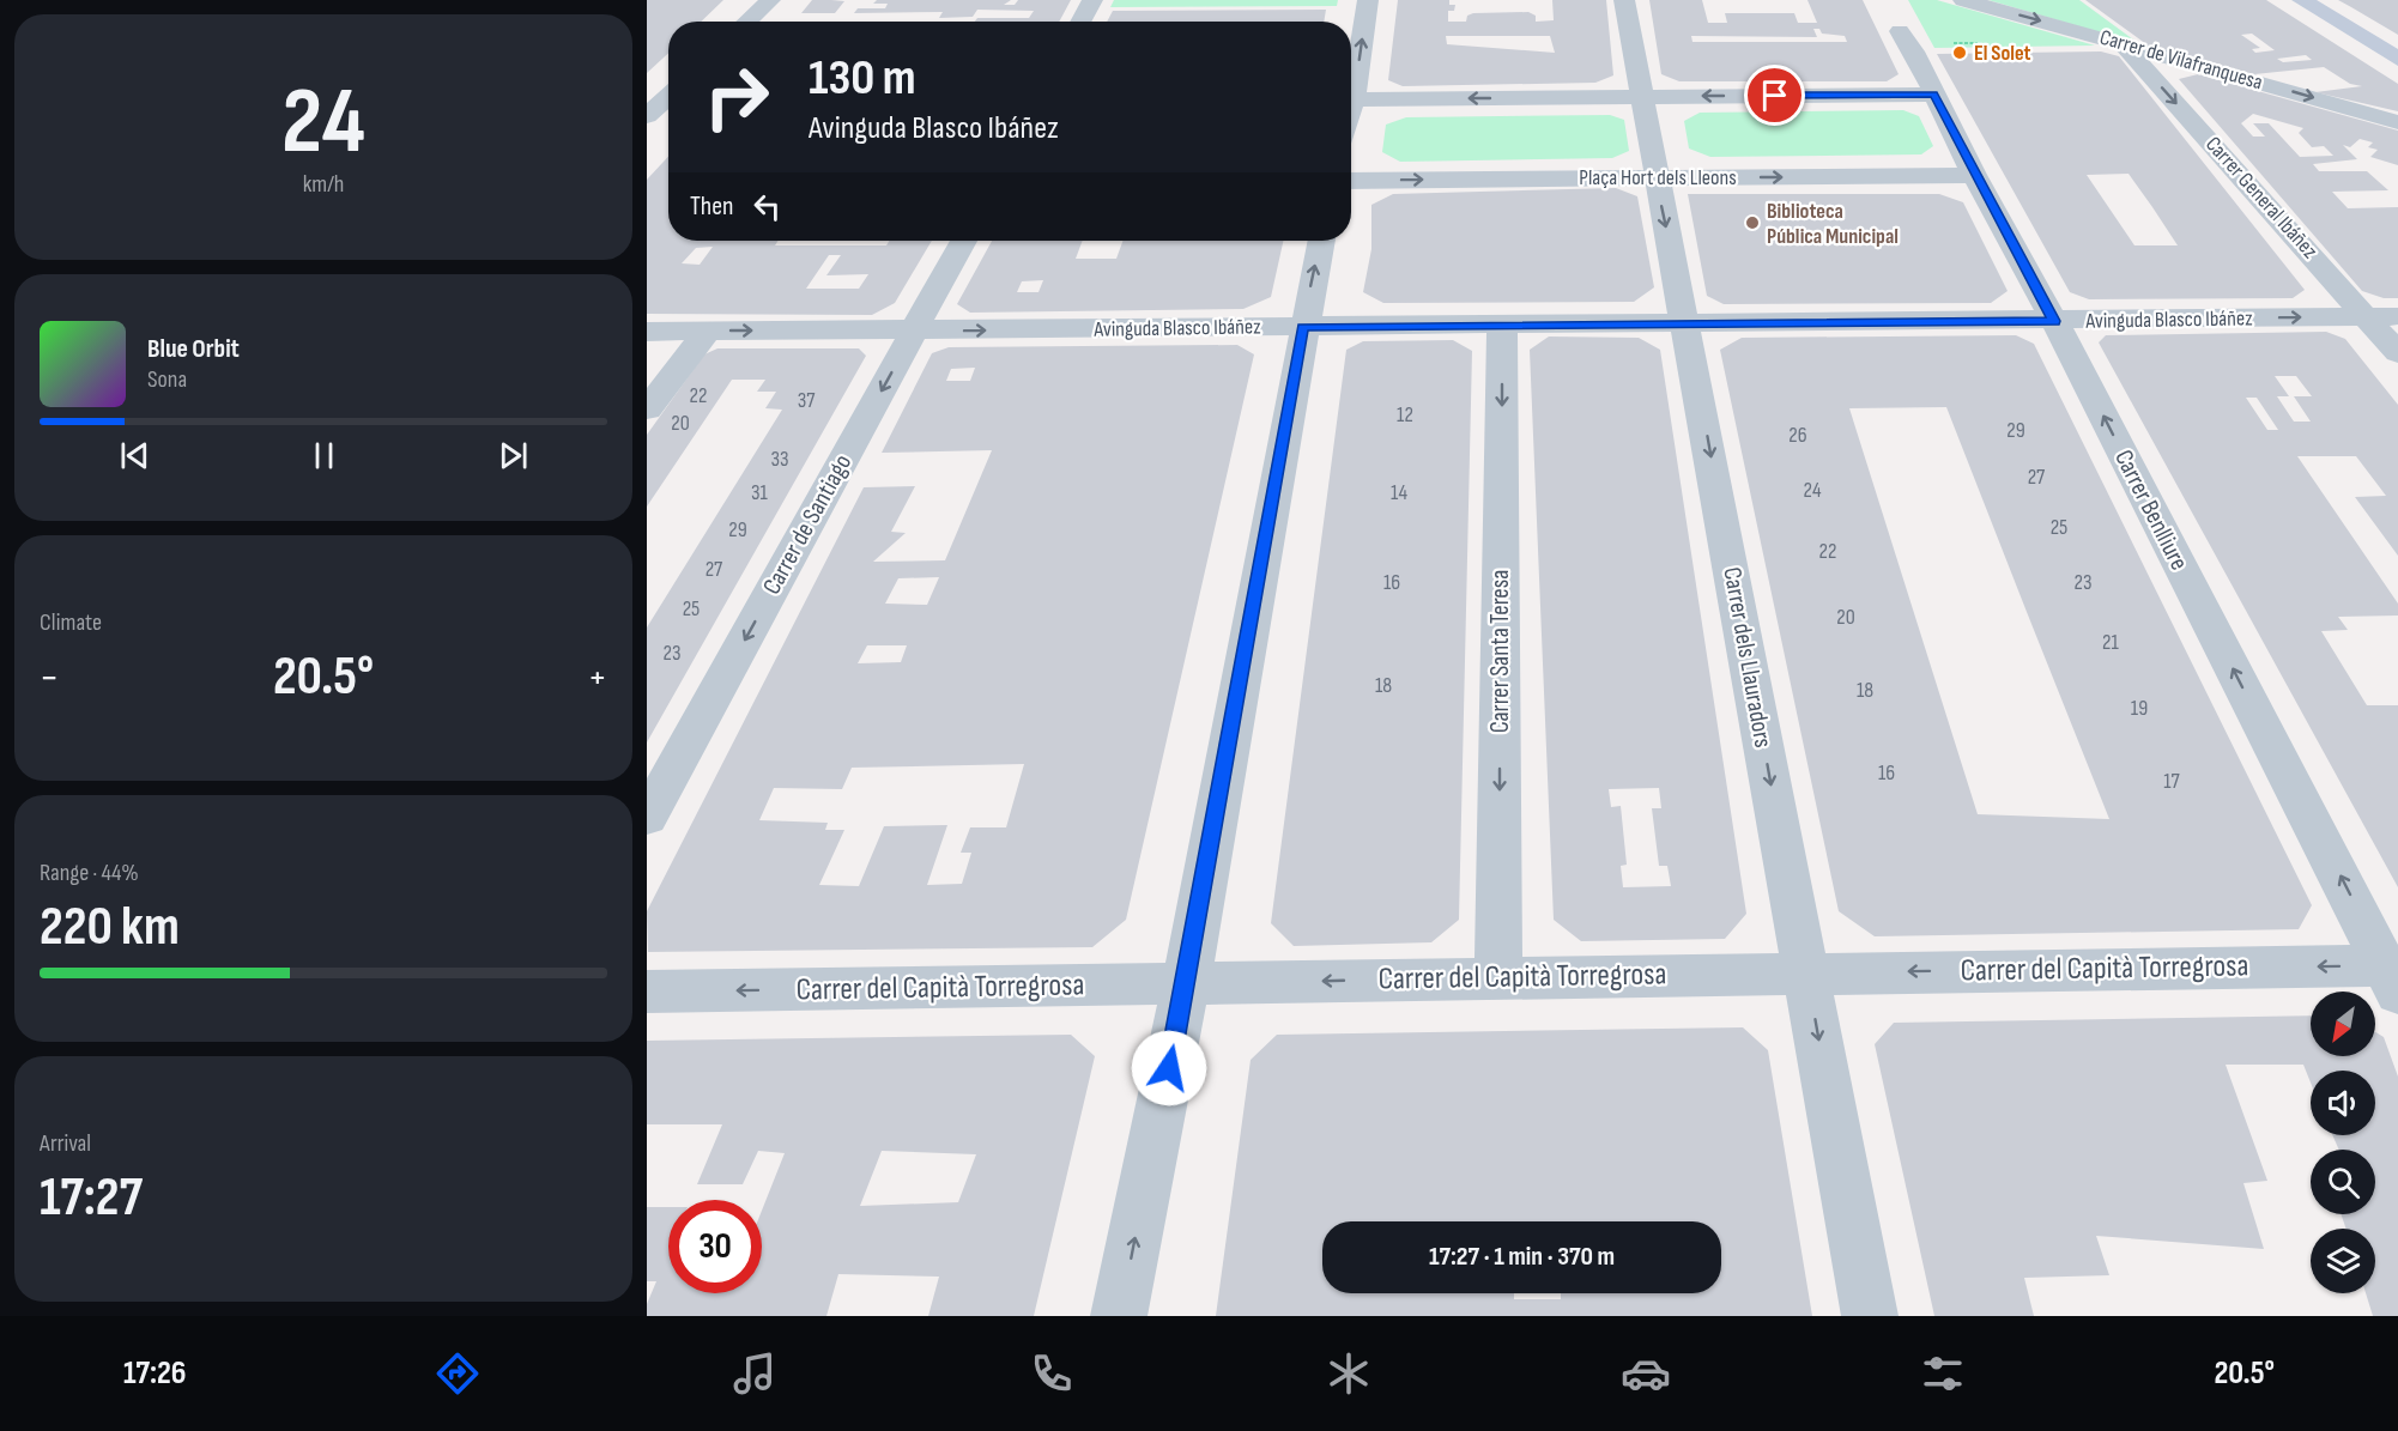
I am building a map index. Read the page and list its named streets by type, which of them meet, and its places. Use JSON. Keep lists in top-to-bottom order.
{
  "streets": {
    "street": [
      "Carrer de Vilafranquesa",
      "Plaça Hort dels Lleons",
      "Carrer General Ibáñez",
      "Avinguda Blasco Ibáñez",
      "Carrer Benlliure",
      "Carrer de Santiago",
      "Carrer Santa Teresa",
      "Carrer dels Llauradors",
      "Carrer del Capità Torregrosa"
    ]
  },
  "crossings": [
    ["Carrer de Vilafranquesa", "Carrer General Ibáñez"],
    ["Plaça Hort dels Lleons", "Carrer Benlliure"],
    ["Plaça Hort dels Lleons", "Carrer dels Llauradors"],
    ["Carrer General Ibáñez", "Avinguda Blasco Ibáñez"],
    ["Avinguda Blasco Ibáñez", "Carrer Benlliure"],
    ["Avinguda Blasco Ibáñez", "Carrer de Santiago"],
    ["Avinguda Blasco Ibáñez", "Carrer Santa Teresa"],
    ["Avinguda Blasco Ibáñez", "Carrer dels Llauradors"],
    ["Carrer Benlliure", "Carrer del Capità Torregrosa"],
    ["Carrer Santa Teresa", "Carrer del Capità Torregrosa"],
    ["Carrer dels Llauradors", "Carrer del Capità Torregrosa"]
  ],
  "one_way": [
    "Carrer de Vilafranquesa",
    "Carrer General Ibáñez",
    "Avinguda Blasco Ibáñez",
    "Carrer Benlliure",
    "Carrer de Santiago",
    "Carrer dels Llauradors",
    "Carrer del Capità Torregrosa"
  ],
  "places": ["El Solet", "Biblioteca Pública Municipal"],
  "house_numbers": [
    "22",
    "37",
    "12",
    "20",
    "29",
    "26",
    "33",
    "27",
    "24",
    "31",
    "14",
    "25",
    "29",
    "22",
    "27",
    "16",
    "23",
    "25",
    "20",
    "21",
    "23",
    "18",
    "18",
    "19",
    "16",
    "17"
  ],
  "north": "bottom left",
  "page": {
    "tile": [
      ["24", "km/h"],
      "Climate",
      ["Range · 44%", "220 km"],
      ["Arrival", "17:27"]
    ],
    "turn": ["130 m", "Avinguda Blasco Ibáñez"],
    "then": "Then",
    "song": ["Blue Orbit", "Sona"],
    "heat": ["−", "20.5°", "+"],
    "limit": "30",
    "trip": "17:27 · 1 min · 370 m",
    "tabs": ["17:26", "20.5°"]
  }
}
